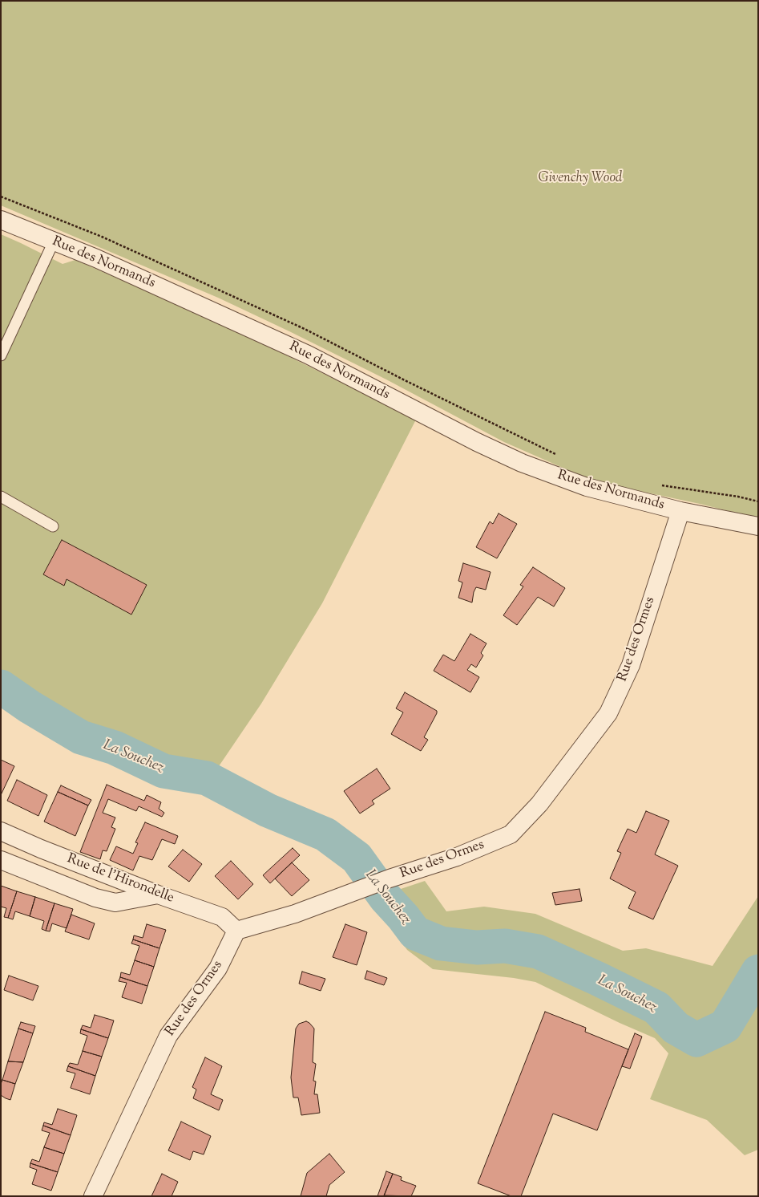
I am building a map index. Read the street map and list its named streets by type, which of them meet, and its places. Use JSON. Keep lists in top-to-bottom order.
{
  "streets": {
    "street": ["Rue des Normands", "Rue des Ormes", "Rue de l'Hirondelle"]
  },
  "crossings": [
    ["Rue des Normands", "Rue des Ormes"],
    ["Rue des Ormes", "Rue de l'Hirondelle"]
  ],
  "water": ["La Souchez"],
  "parks": ["Givenchy Wood"]
}
